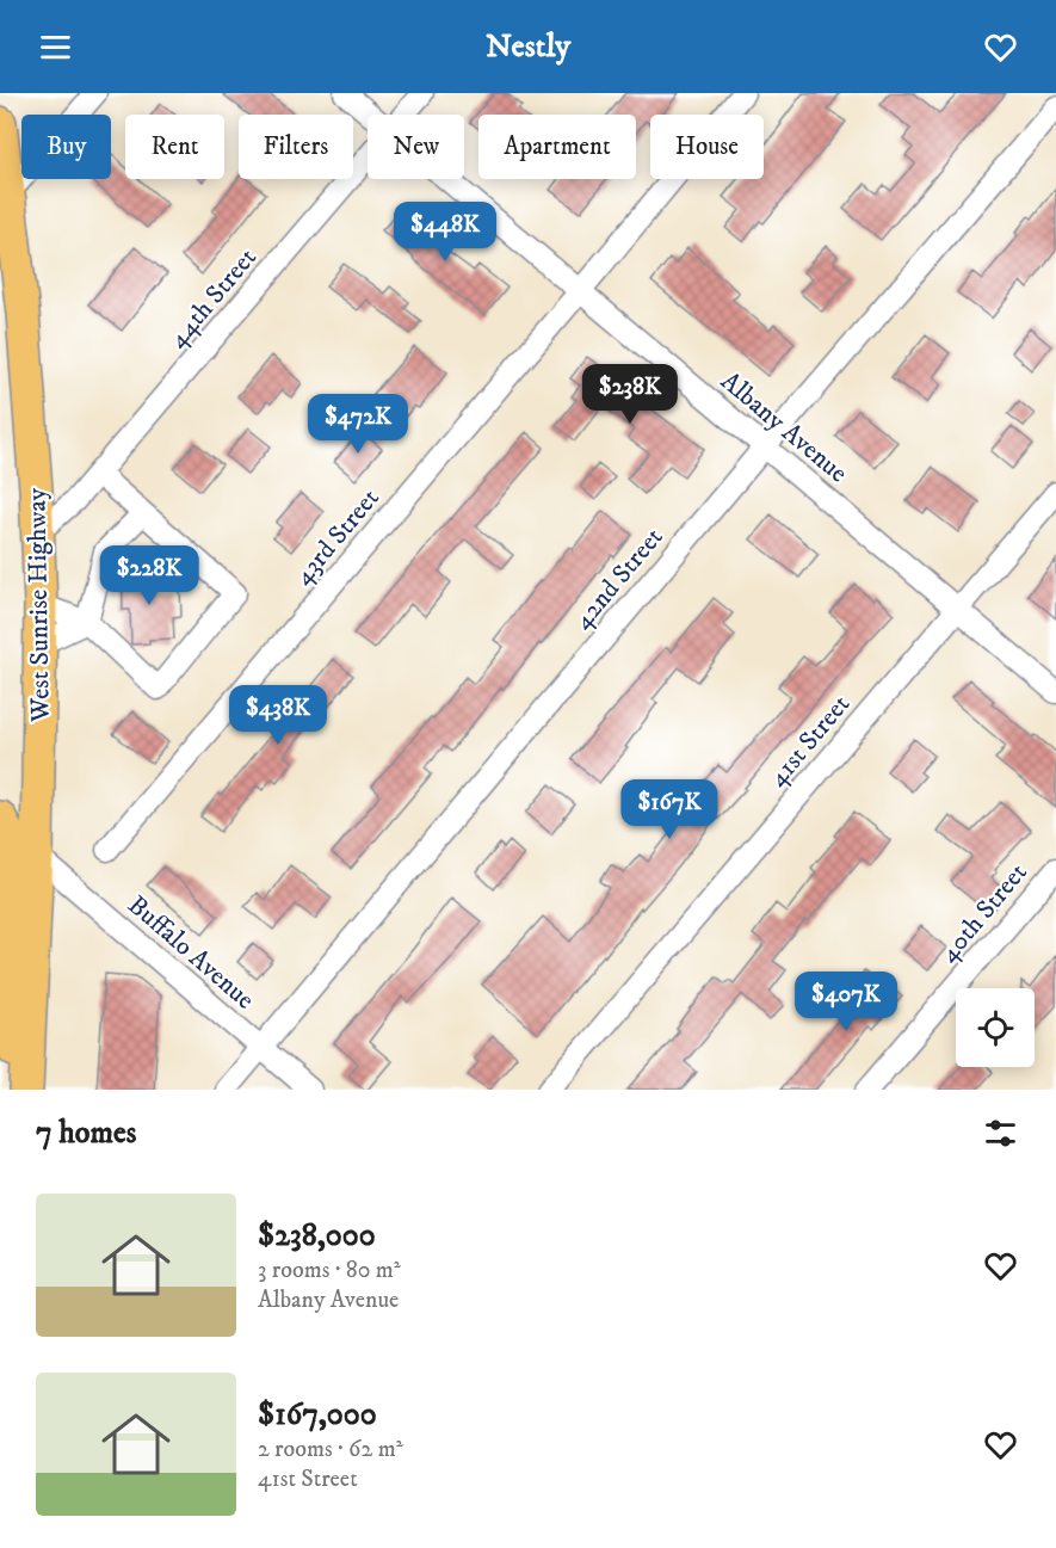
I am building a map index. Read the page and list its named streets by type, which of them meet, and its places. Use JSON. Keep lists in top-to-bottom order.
{
  "streets": {
    "highway": ["West Sunrise Highway"],
    "street": [
      "44th Street",
      "Albany Avenue",
      "43rd Street",
      "42nd Street",
      "41st Street",
      "40th Street",
      "Buffalo Avenue"
    ]
  },
  "crossings": [
    ["44th Street", "West Sunrise Highway"],
    ["Albany Avenue", "43rd Street"],
    ["Albany Avenue", "42nd Street"],
    ["Albany Avenue", "41st Street"],
    ["42nd Street", "Buffalo Avenue"],
    ["West Sunrise Highway", "Buffalo Avenue"]
  ],
  "page": {
    "header": "Nestly",
    "chip": [
      "Buy",
      "Rent",
      "Filters",
      "New",
      "Apartment",
      "House"
    ],
    "price": [
      "$448K",
      "$238K",
      "$472K",
      "$228K",
      "$438K",
      "$167K",
      "$407K"
    ],
    "heading": "7 homes",
    "list": [
      {
        "name": "$238,000",
        "note": "3 rooms · 80 m² · Albany Avenue"
      },
      {
        "name": "$167,000",
        "note": "2 rooms · 62 m² · 41st Street"
      }
    ]
  }
}
